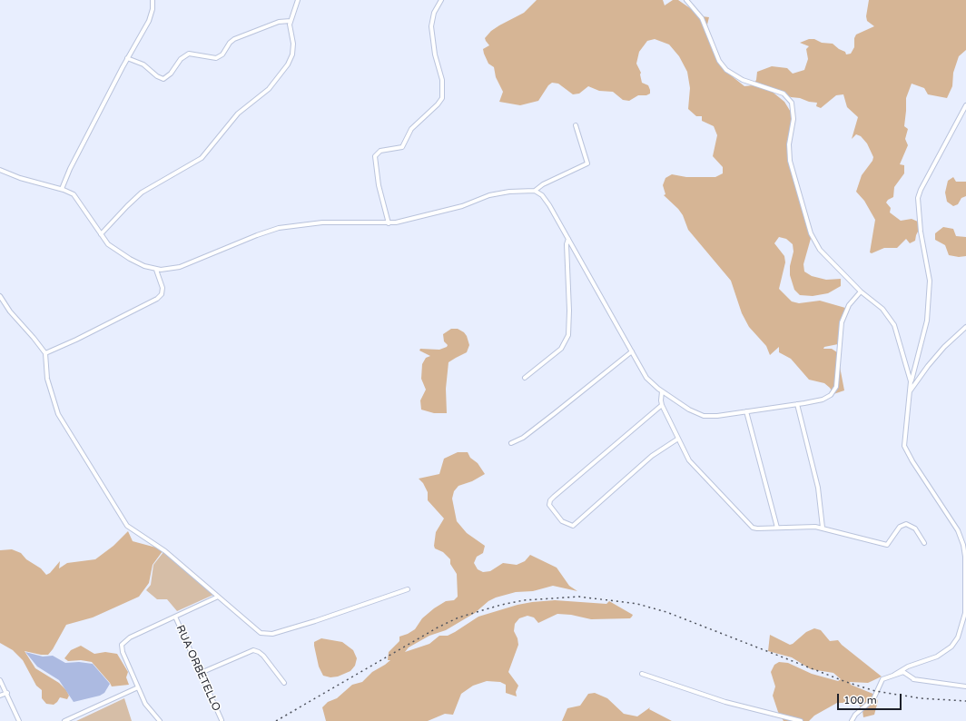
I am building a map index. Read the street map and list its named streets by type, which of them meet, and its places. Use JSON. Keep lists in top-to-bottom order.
{
  "streets": {
    "street": ["RUA ORBETELLO"]
  },
  "scale_bar": "100 m"
}
